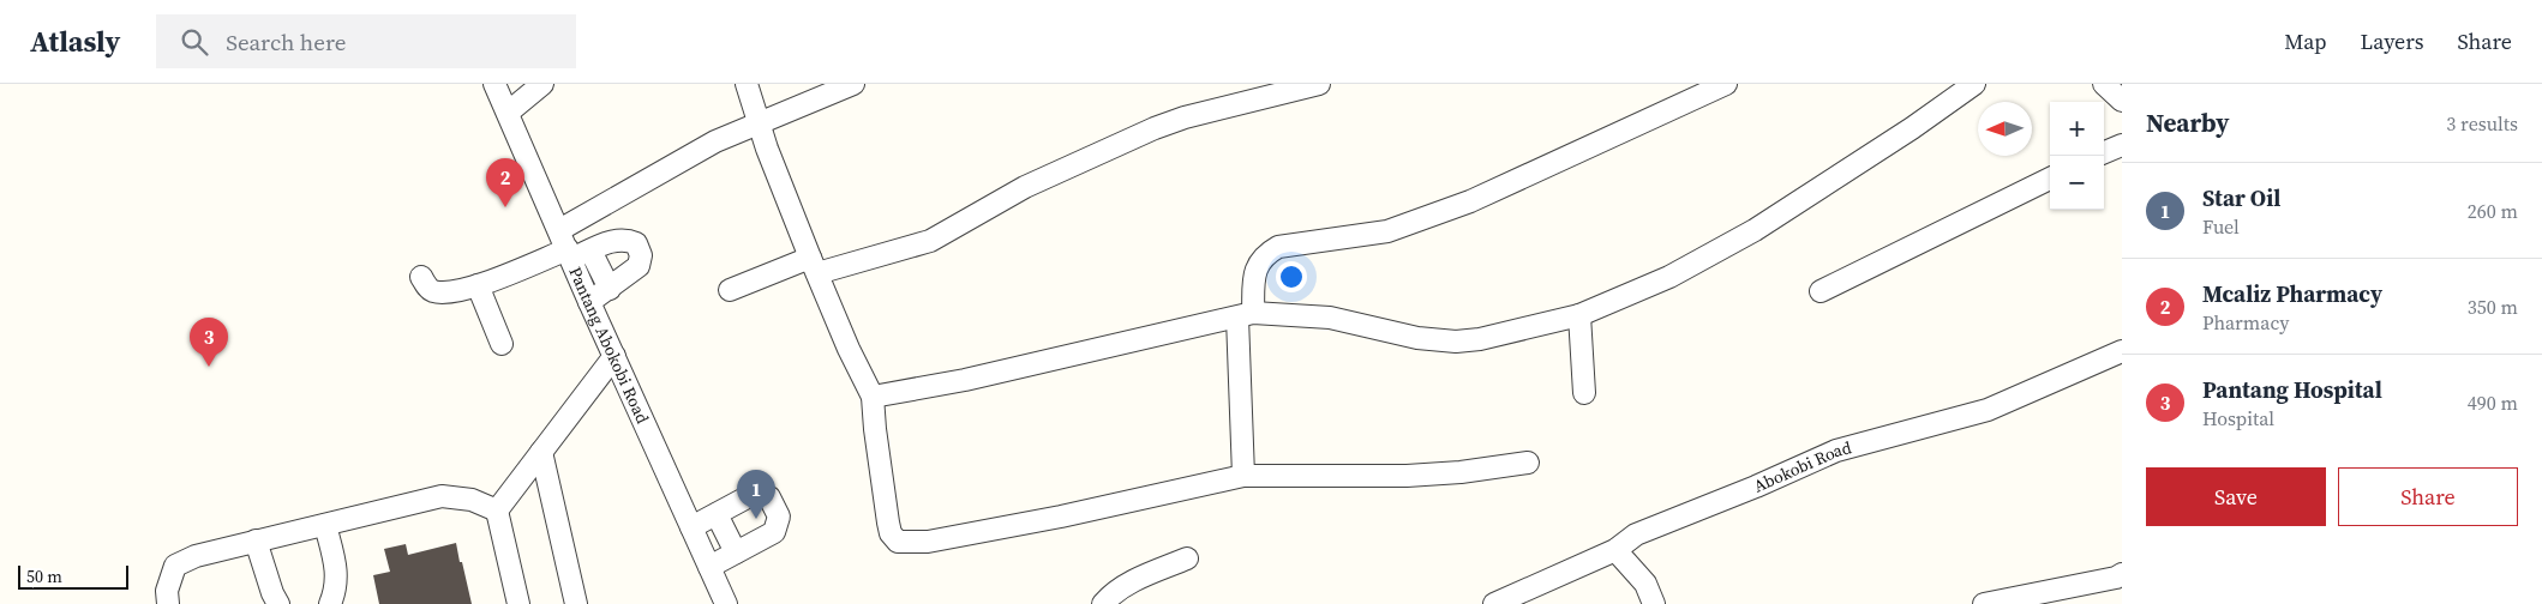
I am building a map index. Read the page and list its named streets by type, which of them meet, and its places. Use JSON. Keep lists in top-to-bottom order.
{
  "streets": {
    "street": ["Pantang Abokobi Road", "Abokobi Road"]
  },
  "scale_bar": "50 m",
  "north": "left",
  "page": {
    "header": "Atlasly",
    "search": "Search here",
    "nav": ["Map", "Layers", "Share"],
    "heading": ["Nearby", "3 results"],
    "map_buttons": ["+", "−"],
    "pins": ["2", "3", "1"],
    "list": [
      {
        "mark": "1",
        "name": "Star Oil",
        "note": "Fuel",
        "value": "260 m"
      },
      {
        "mark": "2",
        "name": "Mcaliz Pharmacy",
        "note": "Pharmacy",
        "value": "350 m"
      },
      {
        "mark": "3",
        "name": "Pantang Hospital",
        "note": "Hospital",
        "value": "490 m"
      }
    ],
    "buttons": ["Save", "Share"],
    "scale": "50 m"
  }
}
